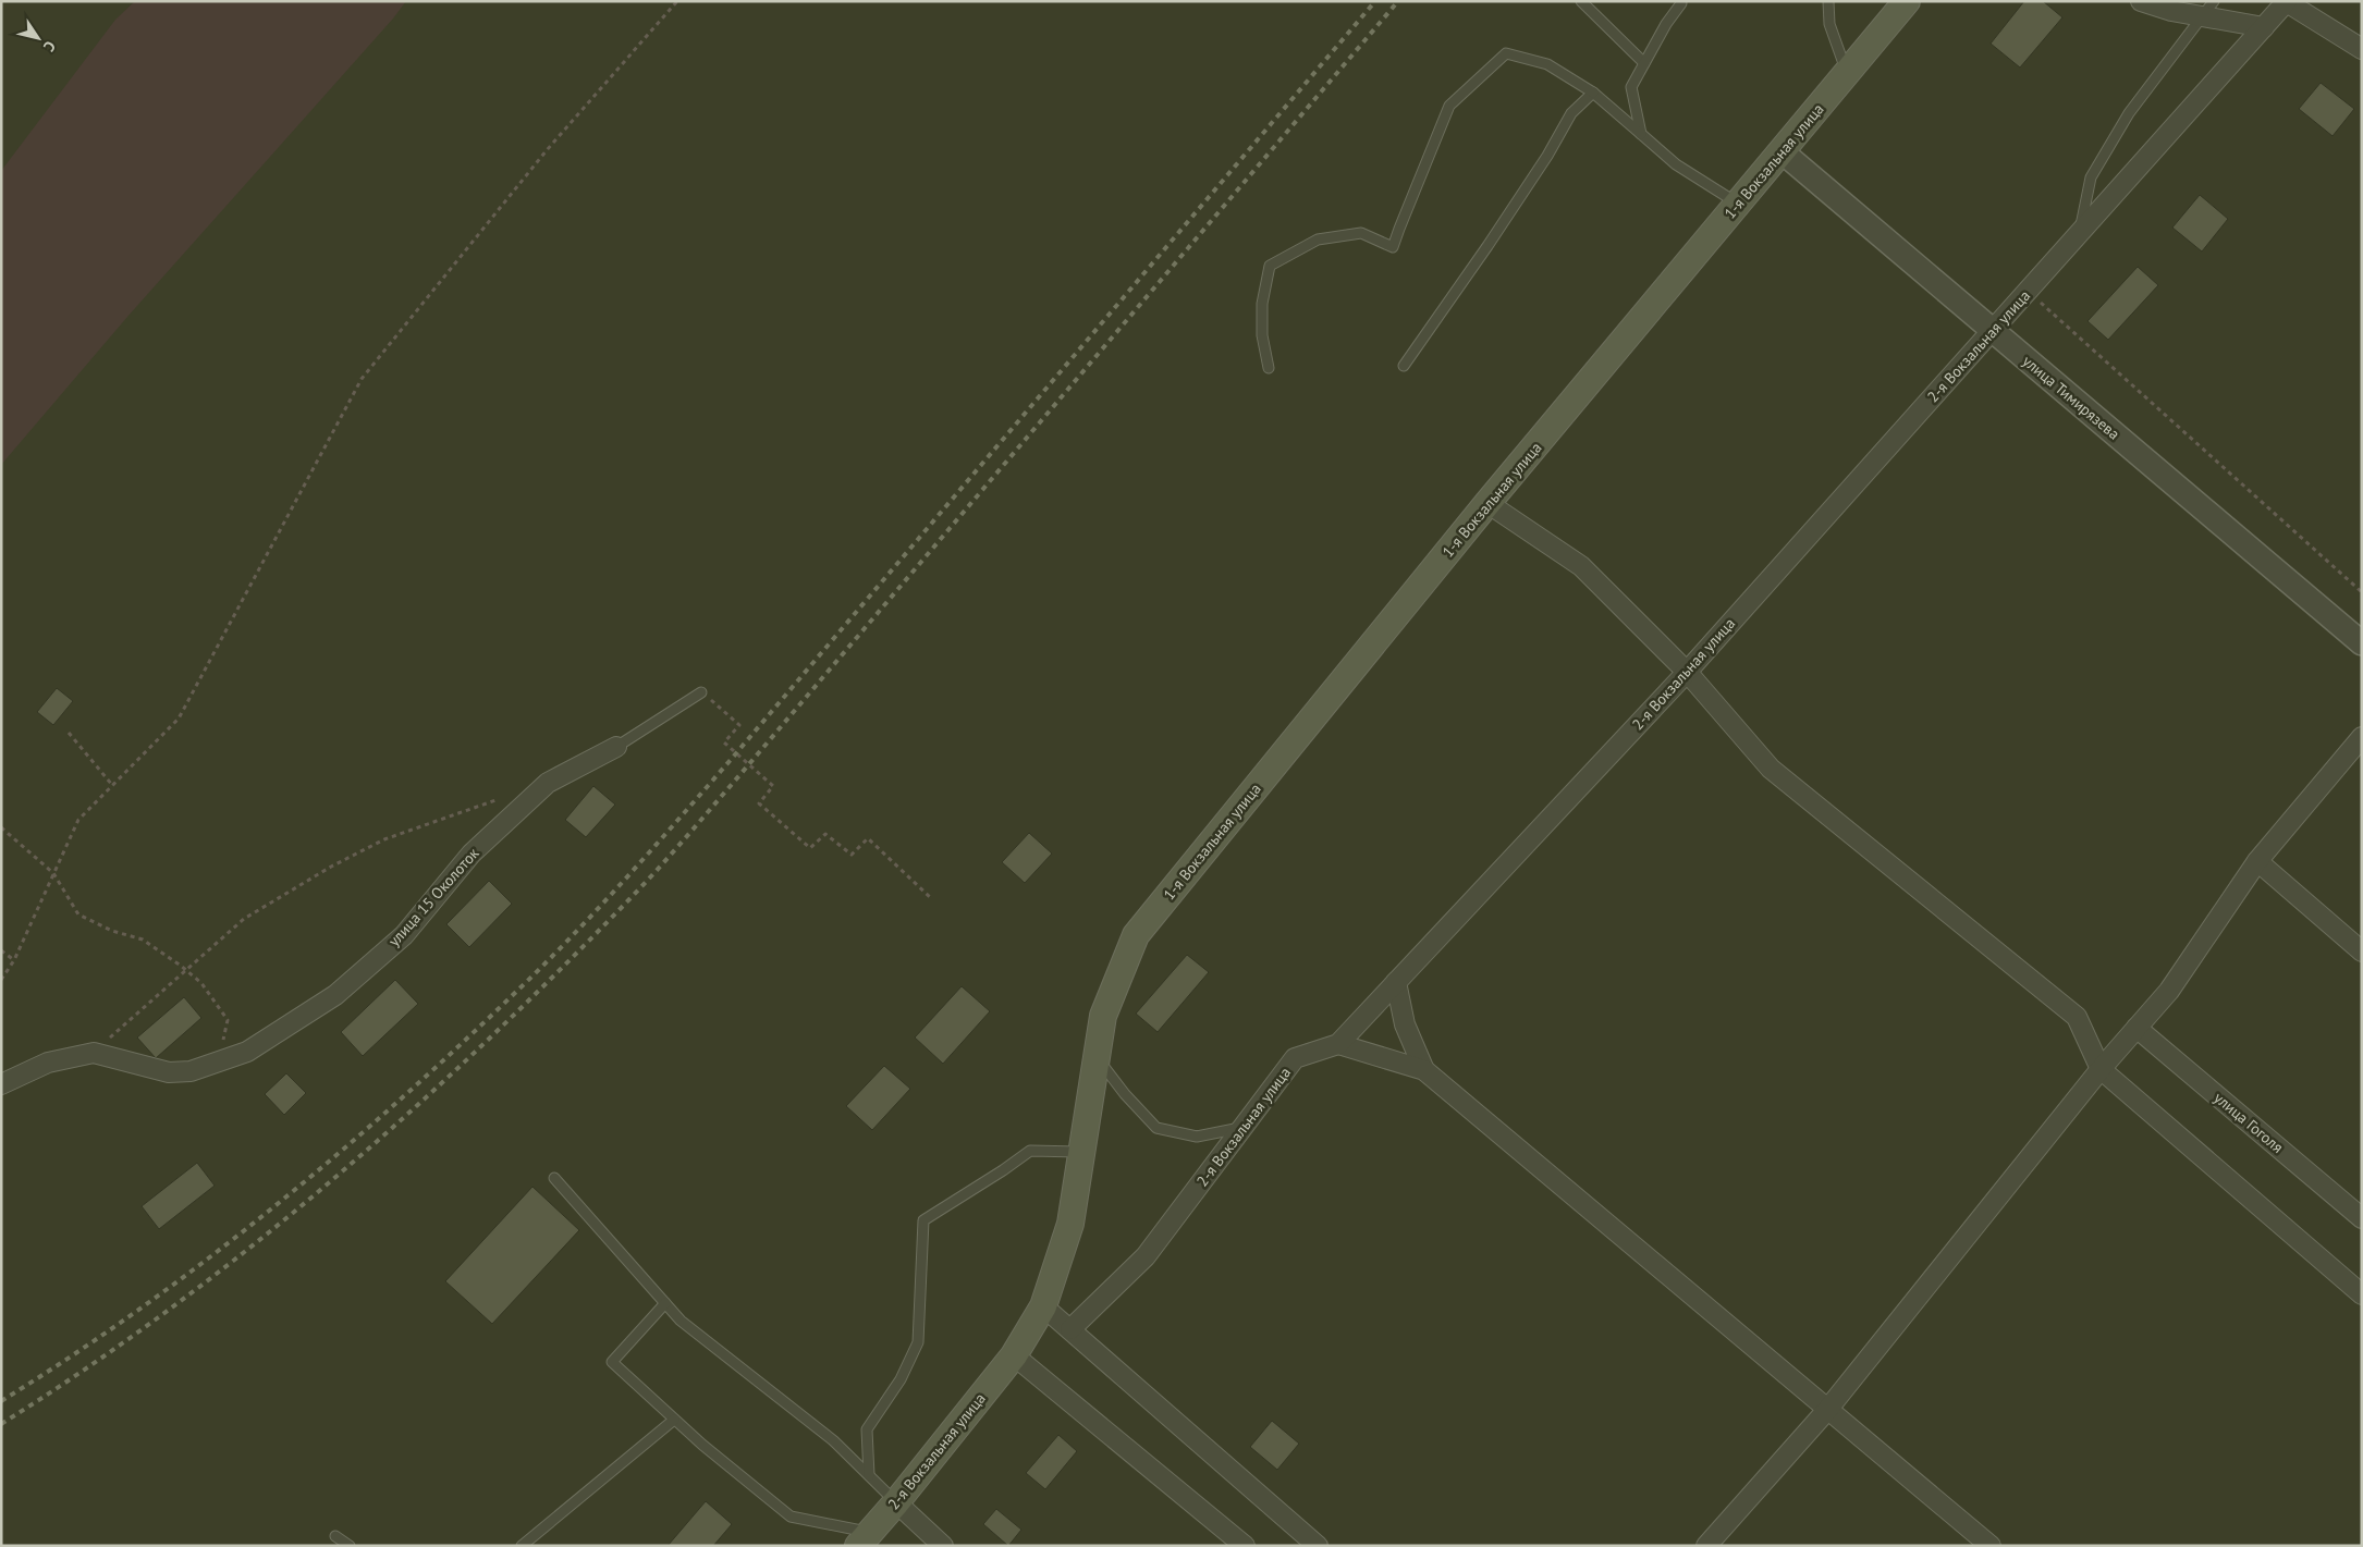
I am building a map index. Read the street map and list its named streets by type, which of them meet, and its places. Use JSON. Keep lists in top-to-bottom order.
{
  "streets": {
    "main road": ["1-я Вокзальная улица", "2-я Вокзальная улица"],
    "street": ["улица Тимирязева", "улица 15 Околоток", "улица Гоголя"]
  },
  "crossings": [
    ["1-я Вокзальная улица", "2-я Вокзальная улица"],
    ["1-я Вокзальная улица", "улица Тимирязева"],
    ["2-я Вокзальная улица", "улица Тимирязева"]
  ],
  "north": "bottom right"
}
